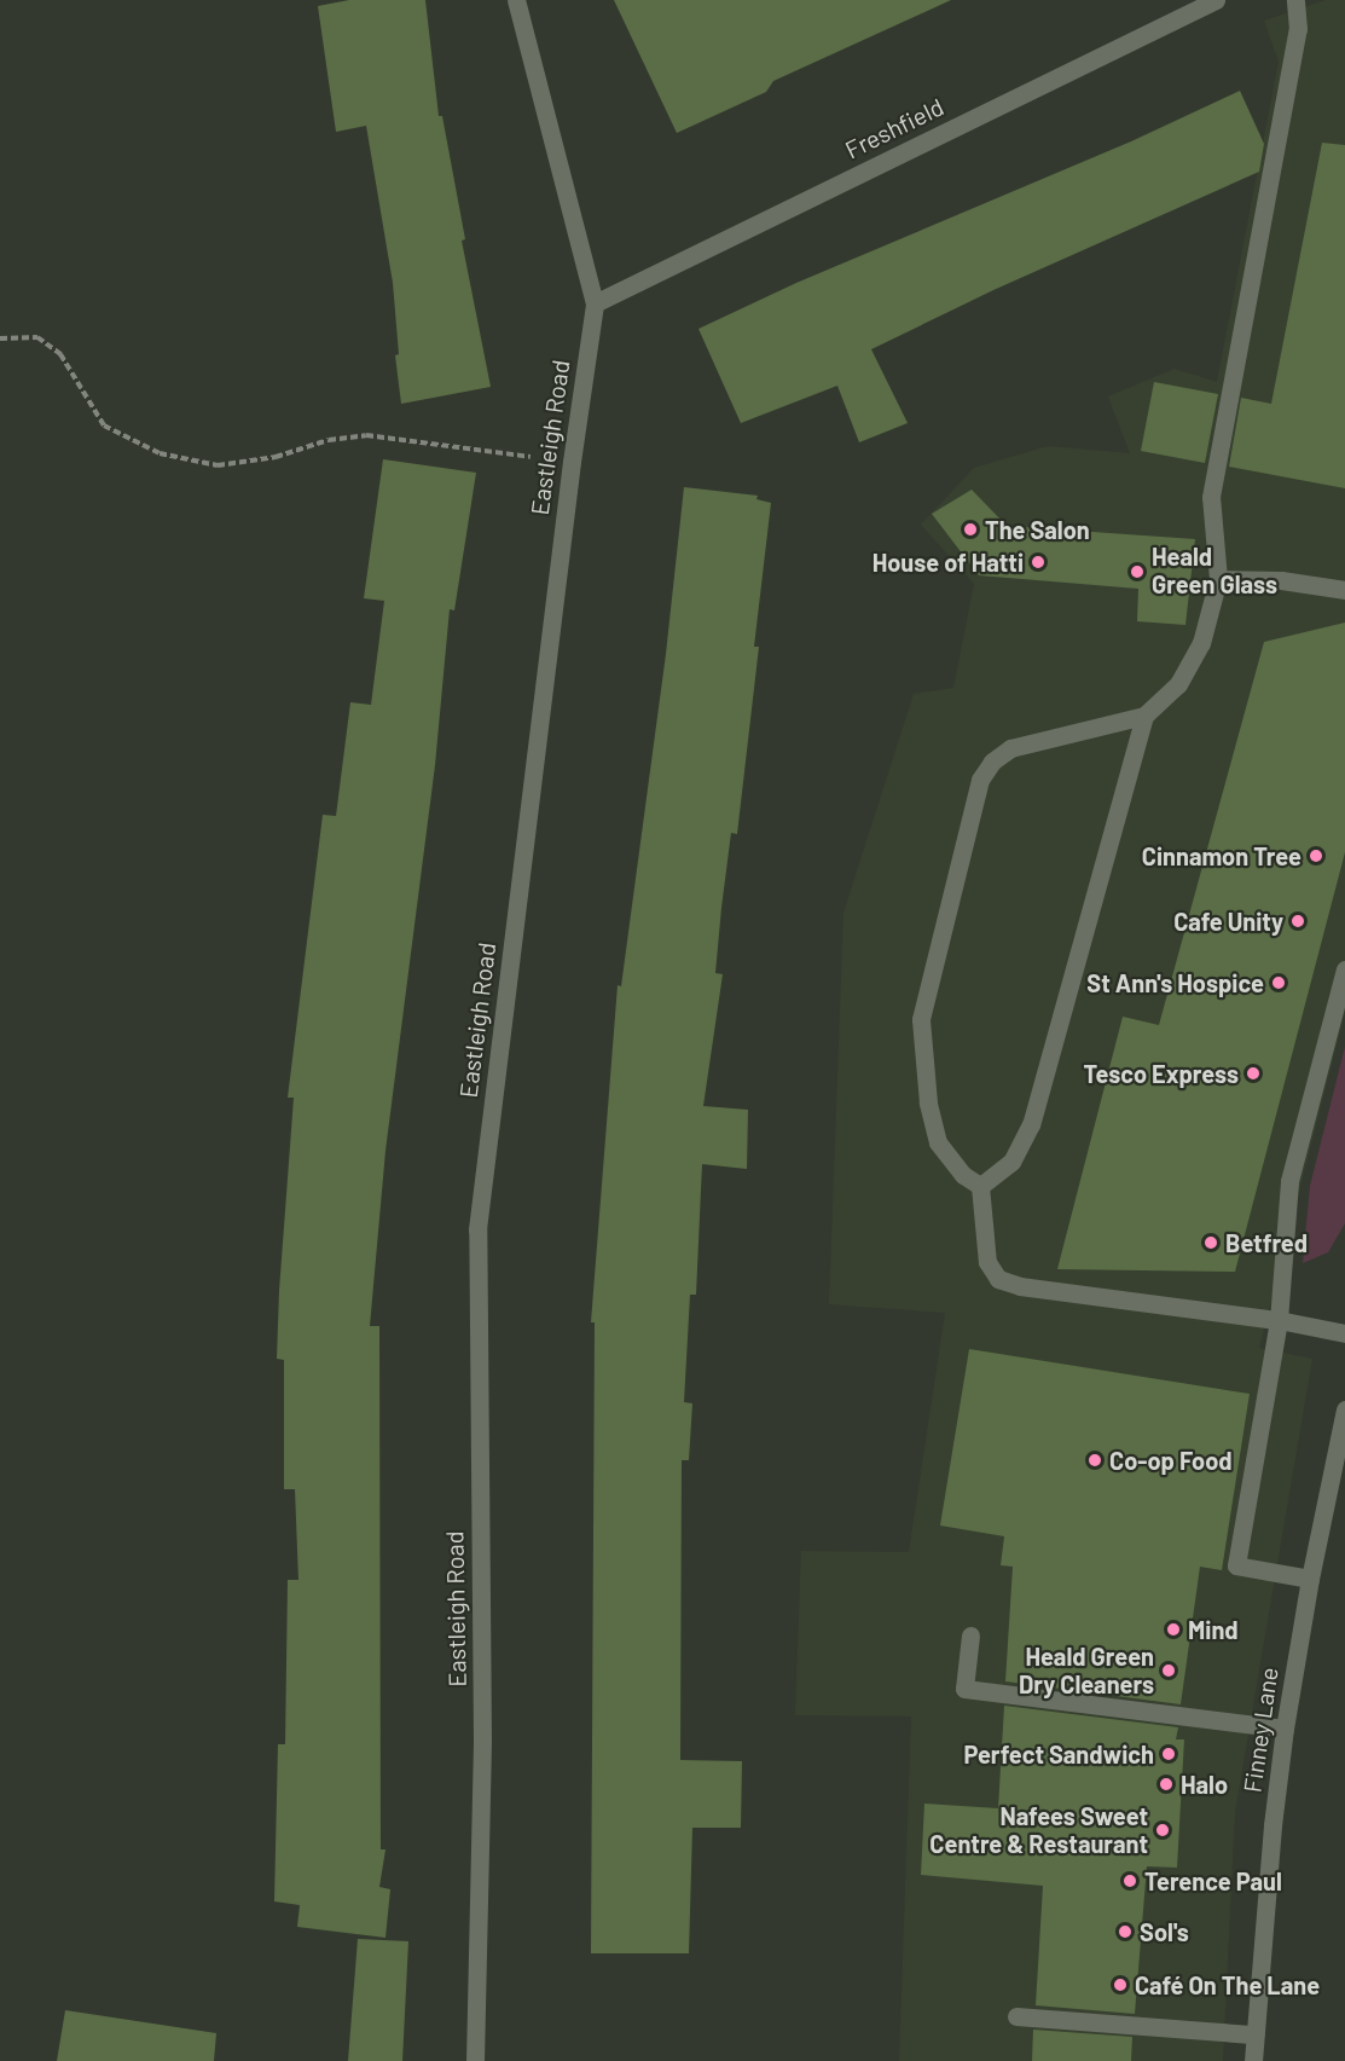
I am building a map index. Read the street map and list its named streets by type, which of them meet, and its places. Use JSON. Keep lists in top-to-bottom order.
{
  "streets": {
    "street": ["Freshfield", "Eastleigh Road", "Finney Lane"]
  },
  "crossings": [
    ["Freshfield", "Eastleigh Road"]
  ],
  "places": [
    "The Salon",
    "House of Hatti",
    "Heald Green Glass",
    "Cinnamon Tree",
    "Cafe Unity",
    "St Ann's Hospice",
    "Tesco Express",
    "Betfred",
    "Co-op Food",
    "Mind",
    "Heald Green Dry Cleaners",
    "Perfect Sandwich",
    "Halo",
    "Nafees Sweet Centre & Restaurant",
    "Terence Paul",
    "Sol's",
    "Café On The Lane"
  ]
}
